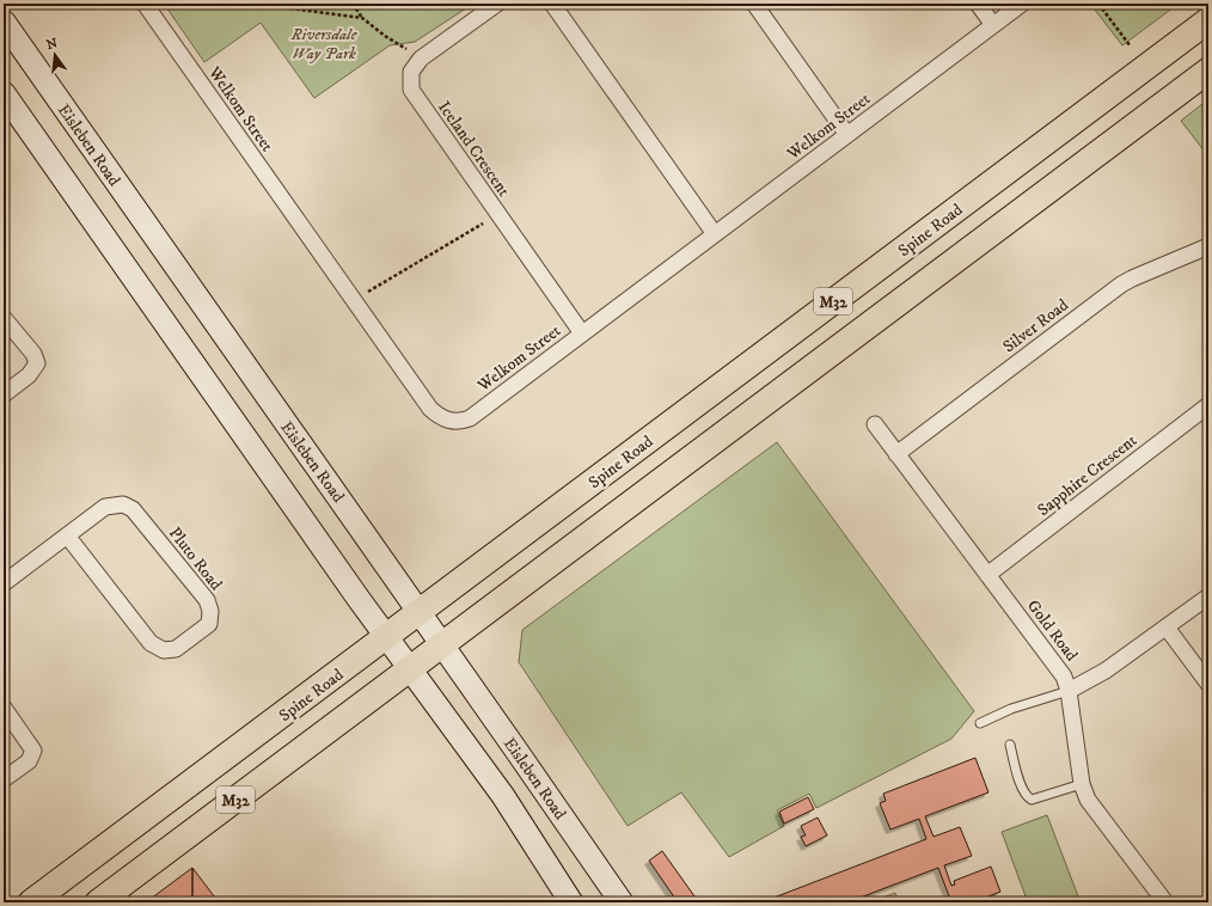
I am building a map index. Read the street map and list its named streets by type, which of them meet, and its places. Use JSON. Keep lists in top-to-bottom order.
{
  "streets": {
    "main road": ["Eisleben Road", "Spine Road", "M32"],
    "street": [
      "Welkom Street",
      "Iceland Crescent",
      "Silver Road",
      "Sapphire Crescent",
      "Pluto Road",
      "Gold Road"
    ]
  },
  "crossings": [
    ["Welkom Street", "Iceland Crescent"],
    ["Eisleben Road", "Spine Road"],
    ["Eisleben Road", "M32"],
    ["Silver Road", "Gold Road"],
    ["Sapphire Crescent", "Gold Road"]
  ],
  "parks": ["Riversdale Way Park"],
  "north": "top"
}
